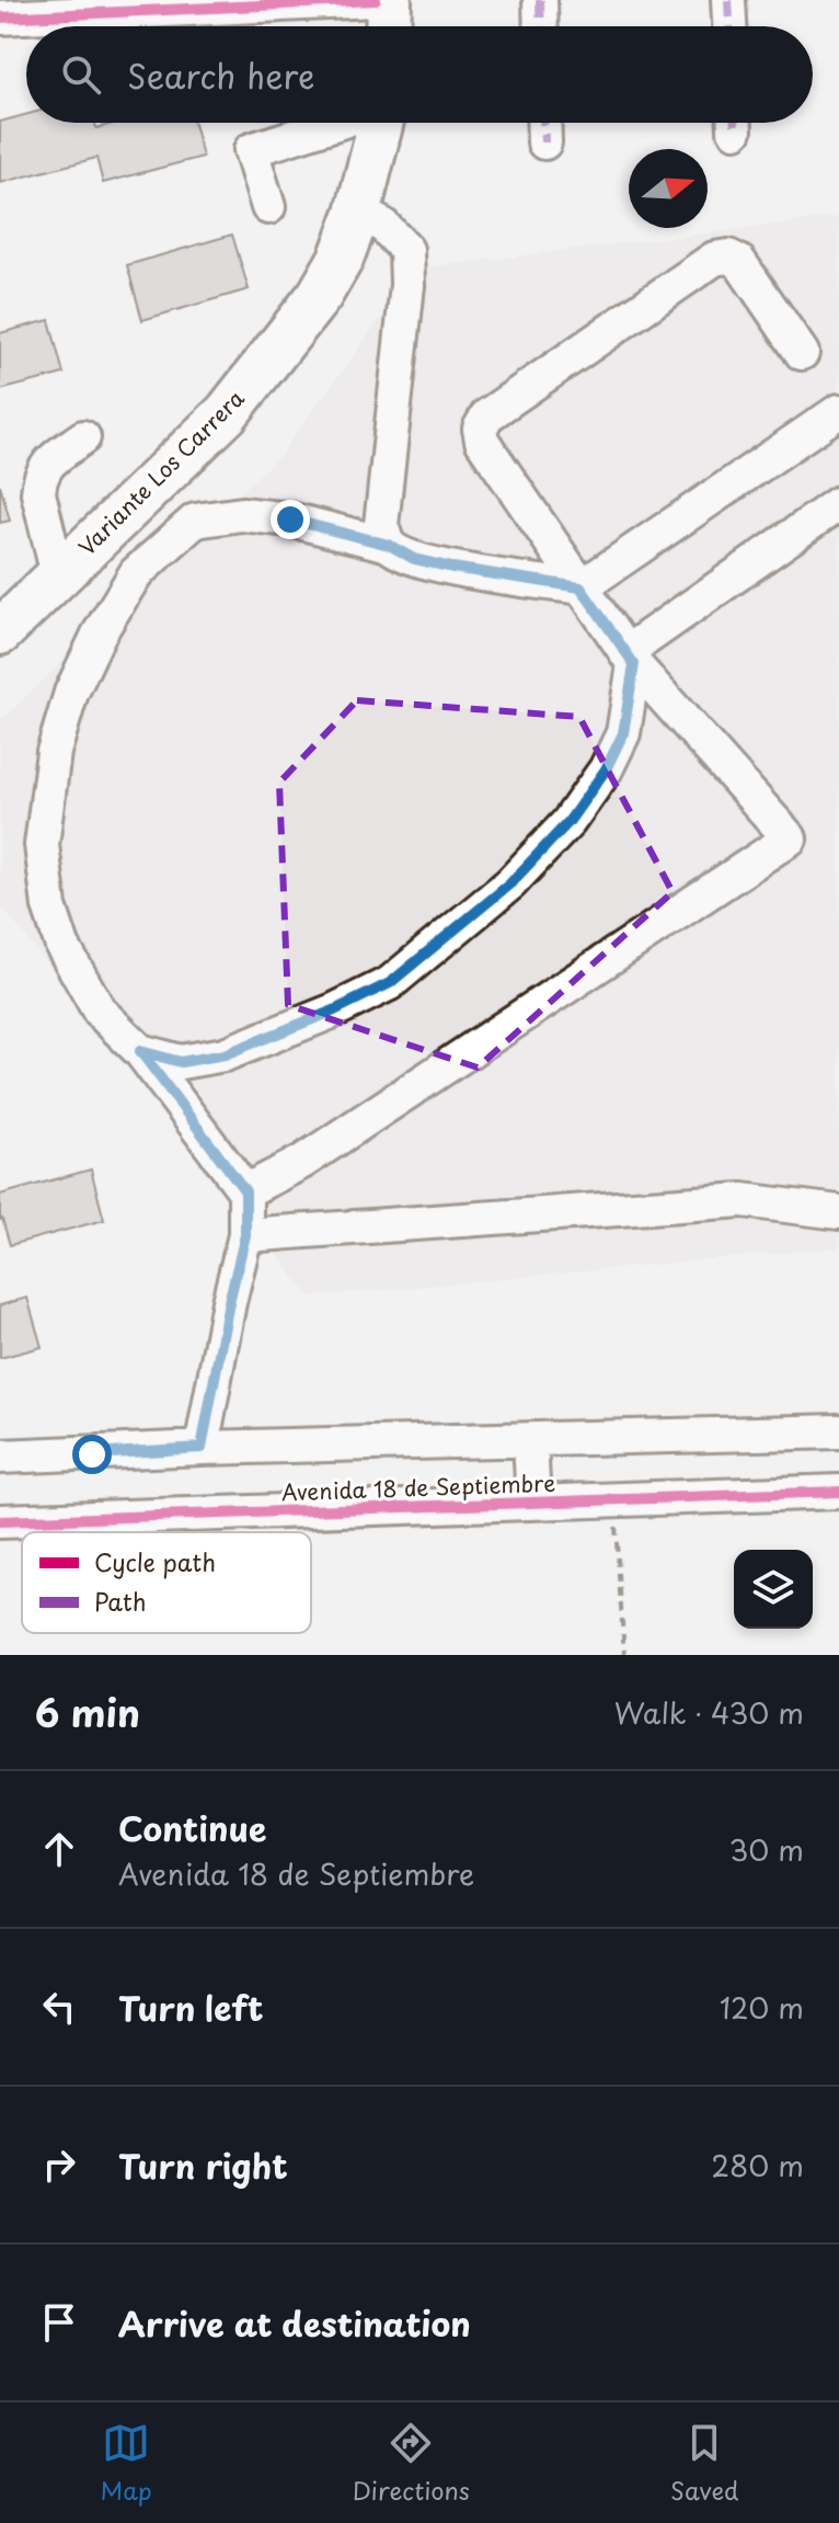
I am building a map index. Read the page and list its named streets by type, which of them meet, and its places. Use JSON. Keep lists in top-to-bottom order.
{
  "streets": {
    "main road": ["Variante Los Carrera"],
    "street": ["Avenida 18 de Septiembre"]
  },
  "legend": ["Cycle path", "Path"],
  "north": "right",
  "page": {
    "search": "Search here",
    "heading": ["6 min", "Walk · 430 m"],
    "list": [
      ["Continue", "Avenida 18 de Septiembre", "30 m"],
      ["Turn left", "120 m"],
      ["Turn right", "280 m"],
      "Arrive at destination"
    ],
    "nav": ["Map", "Directions", "Saved"]
  }
}
